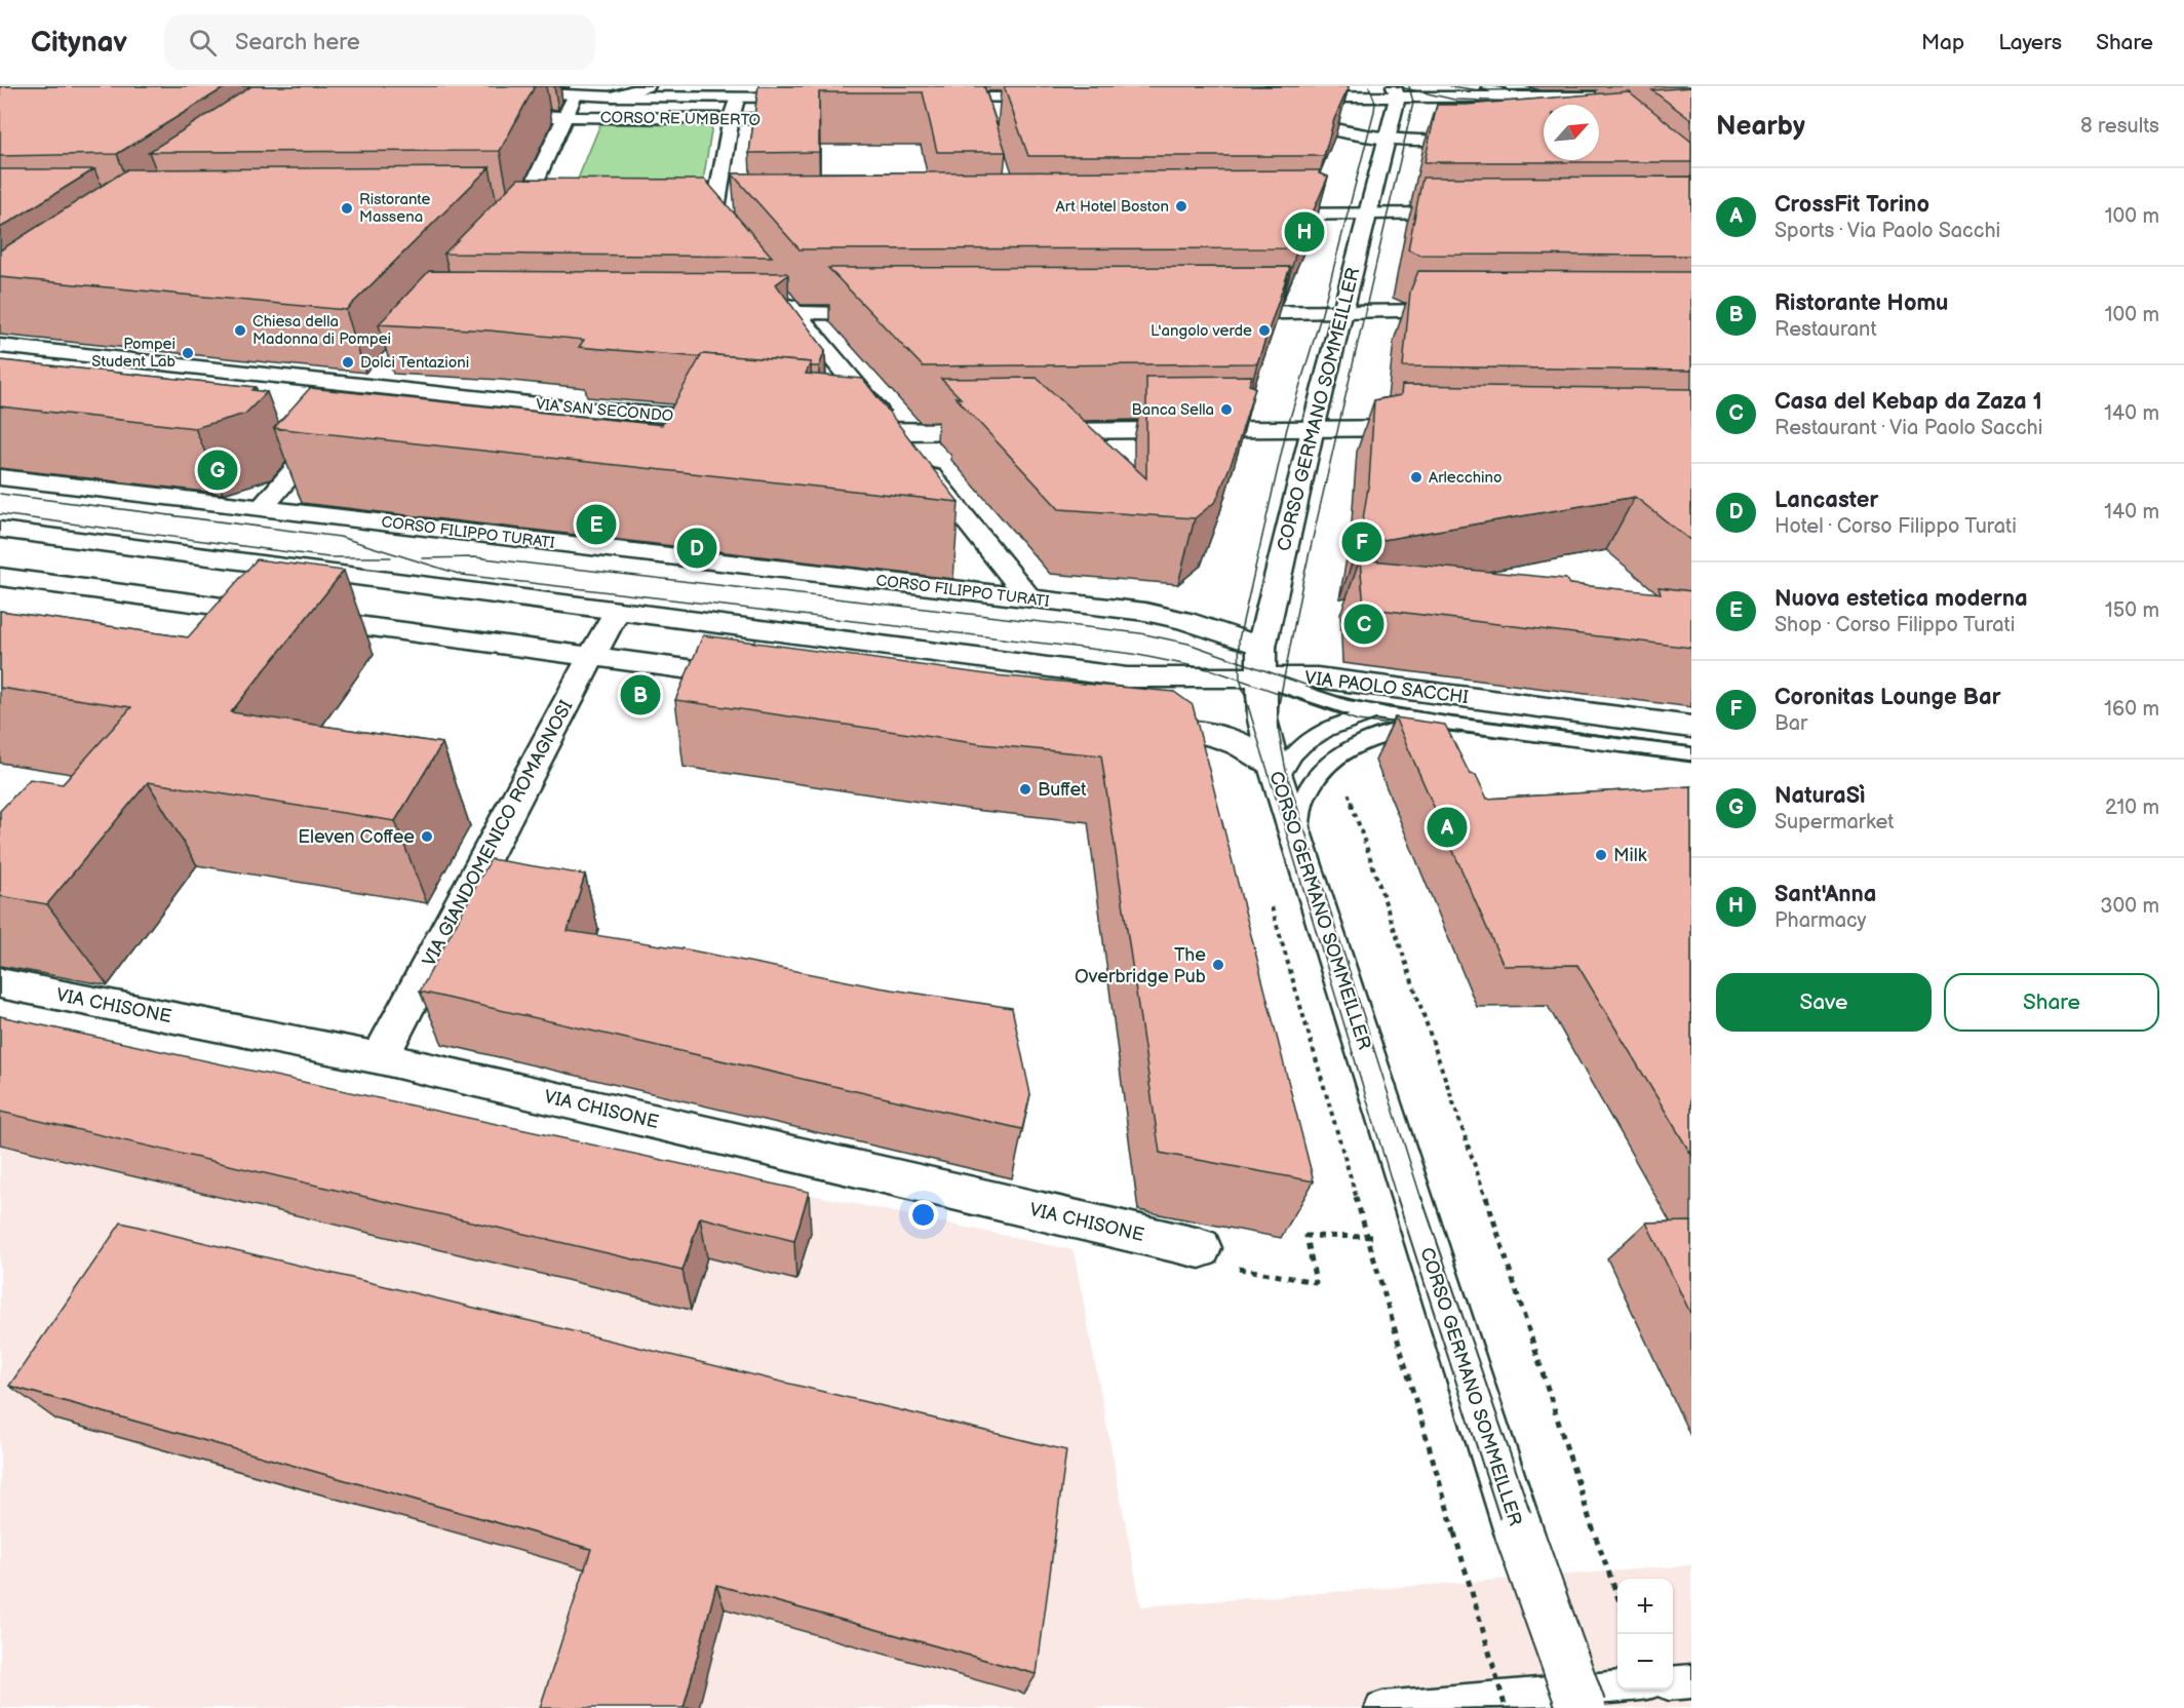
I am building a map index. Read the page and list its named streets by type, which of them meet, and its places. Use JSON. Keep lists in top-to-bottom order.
{
  "streets": {
    "street": [
      "CORSO RE UMBERTO",
      "CORSO GERMANO SOMMEILLER",
      "VIA SAN SECONDO",
      "CORSO FILIPPO TURATI",
      "VIA PAOLO SACCHI",
      "VIA GIANDOMENICO ROMAGNOSI",
      "VIA CHISONE"
    ]
  },
  "crossings": [
    ["CORSO GERMANO SOMMEILLER", "CORSO FILIPPO TURATI"],
    ["CORSO GERMANO SOMMEILLER", "VIA PAOLO SACCHI"],
    ["VIA GIANDOMENICO ROMAGNOSI", "VIA CHISONE"]
  ],
  "places": [
    "Art Hotel Boston",
    "Ristorante Massena",
    "Chiesa della Madonna di Pompei",
    "L'angolo verde",
    "Pompei Student Lab",
    "Dolci Tentazioni",
    "Banca Sella",
    "Arlecchino",
    "Buffet",
    "Eleven Coffee",
    "Milk",
    "The Overbridge Pub"
  ],
  "north": "top right",
  "page": {
    "header": "Citynav",
    "search": "Search here",
    "nav": ["Map", "Layers", "Share"],
    "heading": ["Nearby", "8 results"],
    "list": [
      {
        "mark": "A",
        "name": "CrossFit Torino",
        "note": "Sports · Via Paolo Sacchi",
        "value": "100 m"
      },
      {
        "mark": "B",
        "name": "Ristorante Homu",
        "note": "Restaurant",
        "value": "100 m"
      },
      {
        "mark": "C",
        "name": "Casa del Kebap da Zaza 1",
        "note": "Restaurant · Via Paolo Sacchi",
        "value": "140 m"
      },
      {
        "mark": "D",
        "name": "Lancaster",
        "note": "Hotel · Corso Filippo Turati",
        "value": "140 m"
      },
      {
        "mark": "E",
        "name": "Nuova estetica moderna",
        "note": "Shop · Corso Filippo Turati",
        "value": "150 m"
      },
      {
        "mark": "F",
        "name": "Coronitas Lounge Bar",
        "note": "Bar",
        "value": "160 m"
      },
      {
        "mark": "G",
        "name": "NaturaSì",
        "note": "Supermarket",
        "value": "210 m"
      },
      {
        "mark": "H",
        "name": "Sant'Anna",
        "note": "Pharmacy",
        "value": "300 m"
      }
    ],
    "pins": [
      "H",
      "G",
      "E",
      "F",
      "D",
      "C",
      "B",
      "A"
    ],
    "buttons": ["Save", "Share"],
    "map_buttons": ["+", "−"]
  }
}
